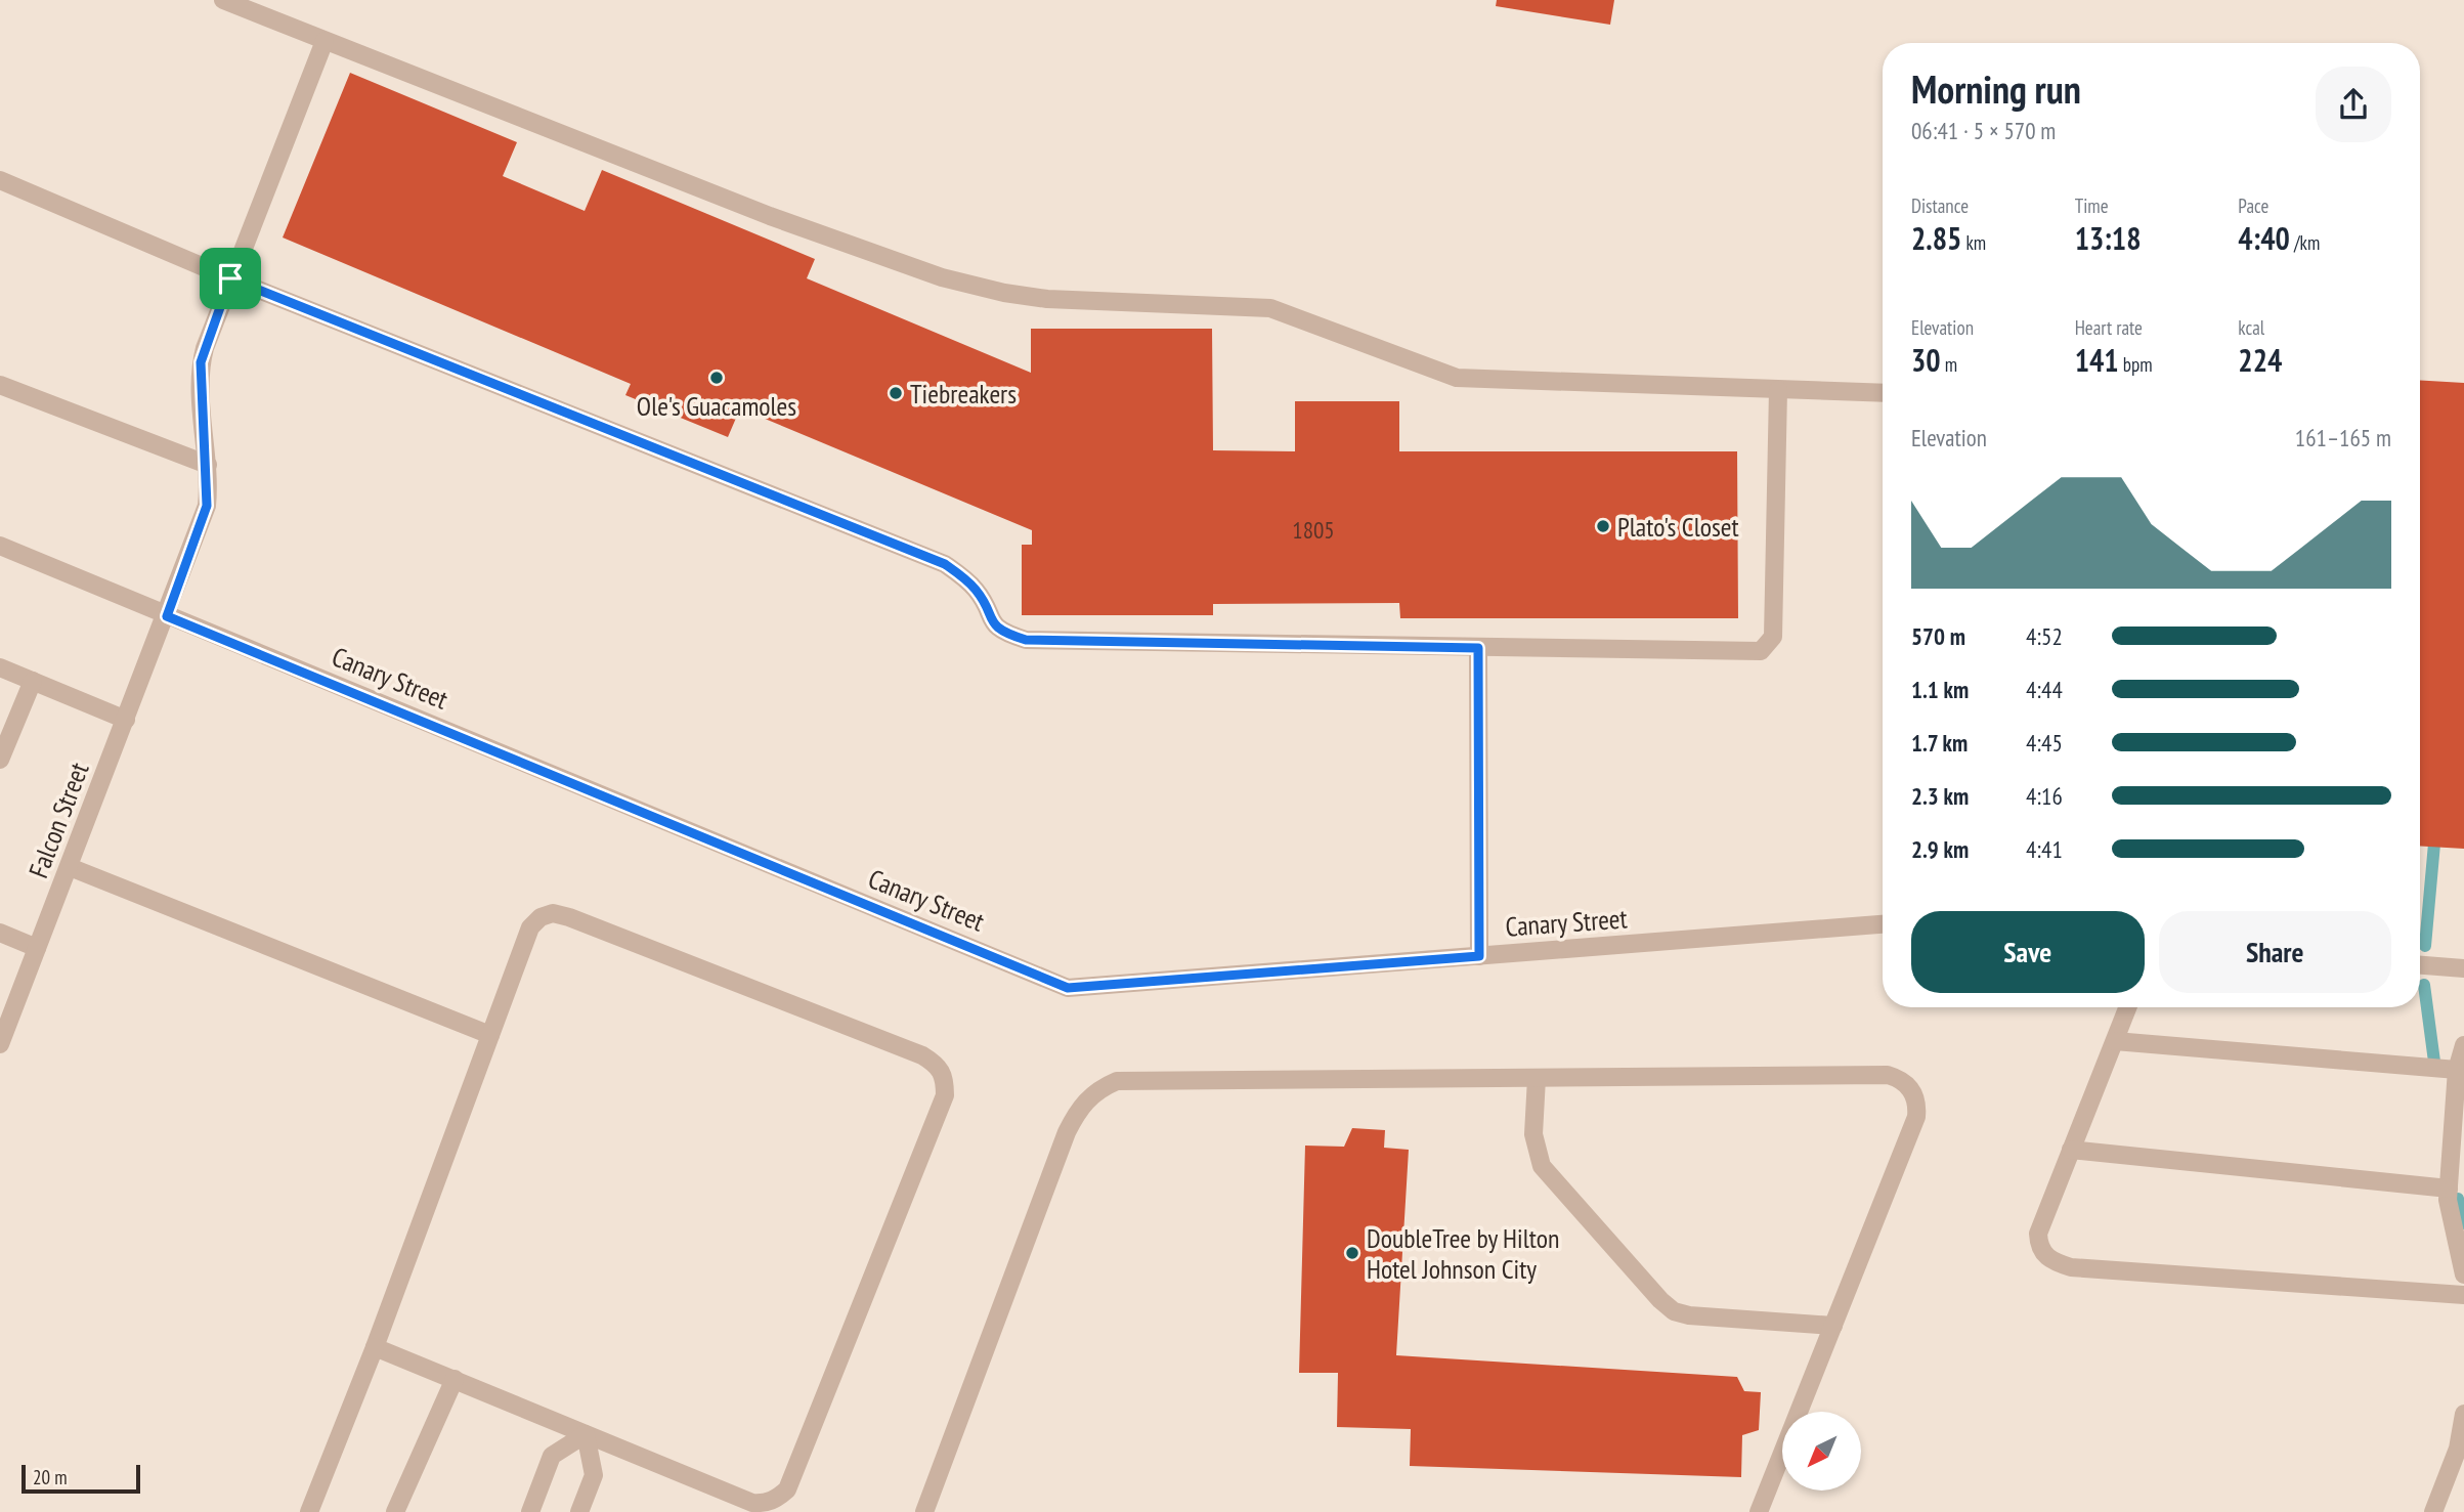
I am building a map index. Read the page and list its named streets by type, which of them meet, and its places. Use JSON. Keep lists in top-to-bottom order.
{
  "streets": {
    "street": ["Canary Street", "Falcon Street"]
  },
  "crossings": [
    ["Canary Street", "Falcon Street"]
  ],
  "places": [
    "Ole's Guacamoles",
    "Tiebreakers",
    "Plato's Closet",
    "DoubleTree by Hilton Hotel Johnson City"
  ],
  "house_numbers": ["1805"],
  "scale_bar": "20 m",
  "north": "bottom left",
  "page": {
    "heading": ["Morning run", "06:41 · 5 × 570 m"],
    "stats": [
      ["Distance", "2.85 km"],
      ["Time", "13:18"],
      ["Pace", "4:40 /km"],
      ["Elevation", "30 m"],
      ["Heart rate", "141 bpm"],
      ["kcal", "224"]
    ],
    "chart": ["Elevation", "161–165 m"],
    "list": [
      {
        "name": "570 m",
        "note": "4:52"
      },
      {
        "name": "1.1 km",
        "note": "4:44"
      },
      {
        "name": "1.7 km",
        "note": "4:45"
      },
      {
        "name": "2.3 km",
        "note": "4:16"
      },
      {
        "name": "2.9 km",
        "note": "4:41"
      }
    ],
    "buttons": ["Save", "Share"],
    "scale": "20 m"
  }
}
